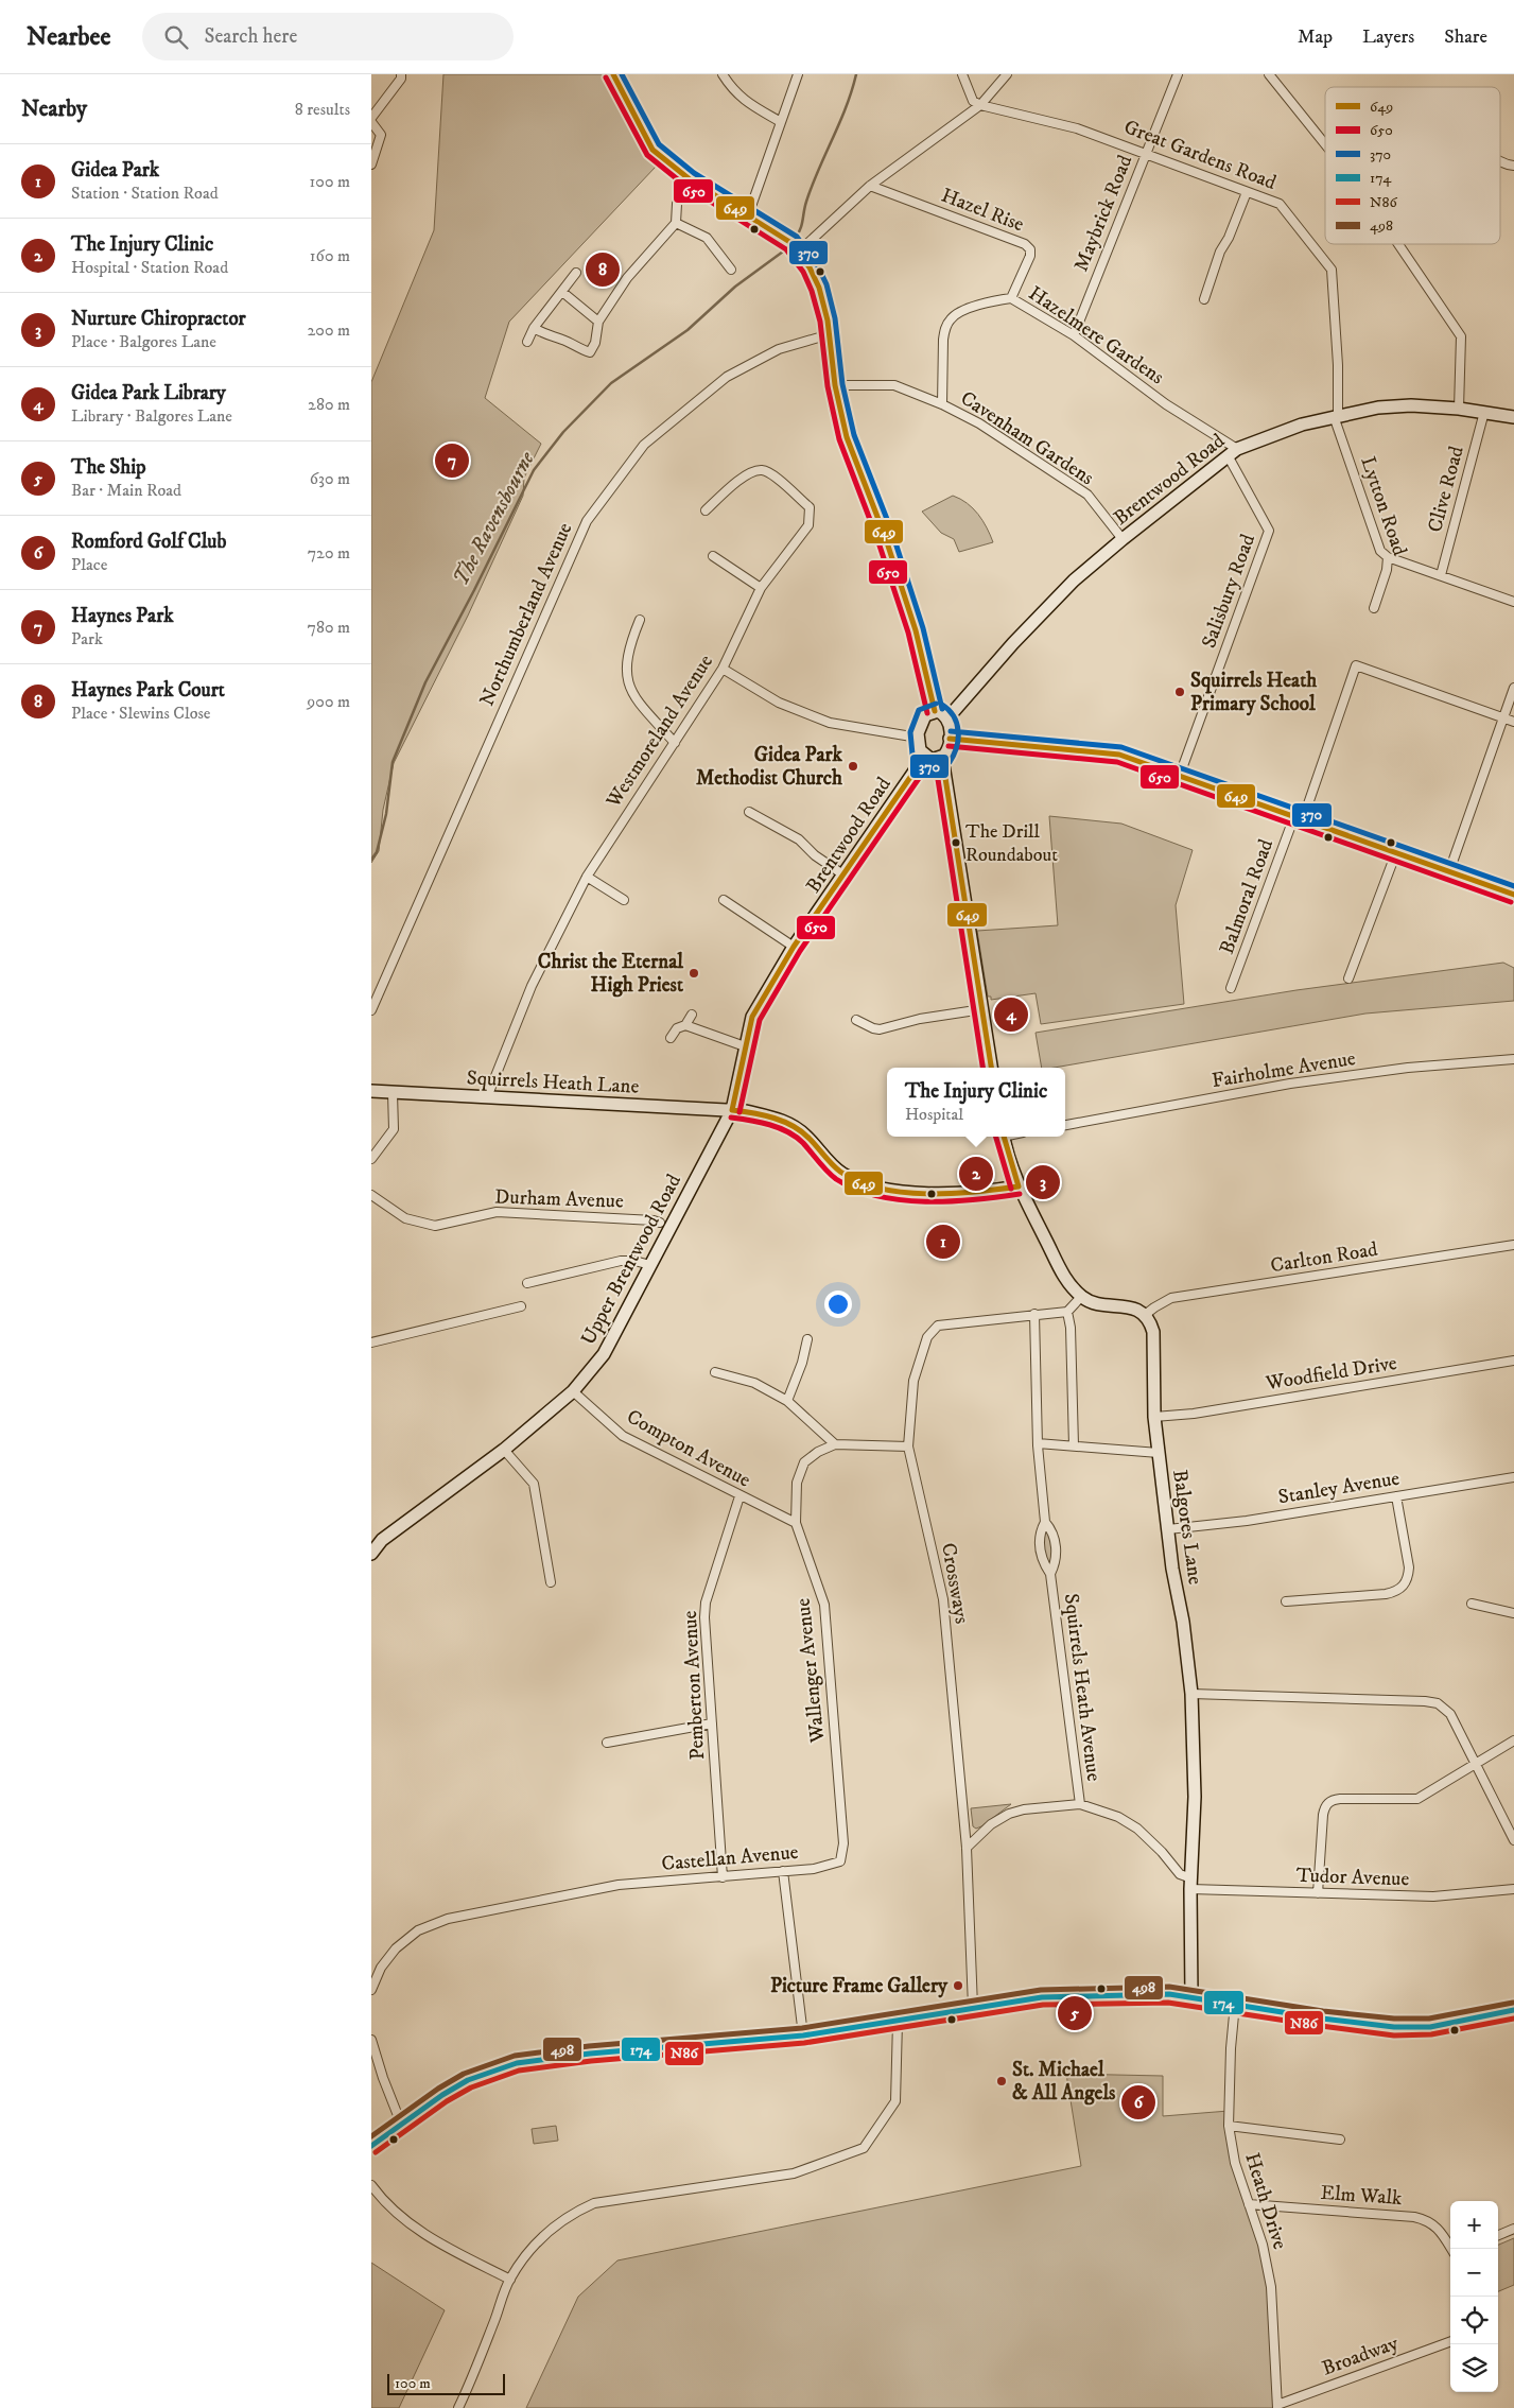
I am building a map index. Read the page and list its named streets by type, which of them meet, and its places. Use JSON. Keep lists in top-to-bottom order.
{
  "streets": {
    "street": [
      "Great Gardens Road",
      "Hazel Rise",
      "Maybrick Road",
      "Hazelmere Gardens",
      "Cavenham Gardens",
      "Brentwood Road",
      "Clive Road",
      "Lytton Road",
      "Salisbury Road",
      "Northumberland Avenue",
      "Westmoreland Avenue",
      "Balmoral Road",
      "Fairholme Avenue",
      "Squirrels Heath Lane",
      "Durham Avenue",
      "Carlton Road",
      "Upper Brentwood Road",
      "Woodfield Drive",
      "Compton Avenue",
      "Stanley Avenue",
      "Balgores Lane",
      "Crossways",
      "Wallenger Avenue",
      "Pemberton Avenue",
      "Squirrels Heath Avenue",
      "Castellan Avenue",
      "Tudor Avenue",
      "Elm Walk",
      "Heath Drive",
      "Broadway"
    ]
  },
  "crossings": [
    ["Great Gardens Road", "Maybrick Road"],
    ["Great Gardens Road", "Brentwood Road"],
    ["Great Gardens Road", "Lytton Road"],
    ["Hazel Rise", "Hazelmere Gardens"],
    ["Maybrick Road", "Hazelmere Gardens"],
    ["Hazelmere Gardens", "Cavenham Gardens"],
    ["Hazelmere Gardens", "Brentwood Road"],
    ["Hazelmere Gardens", "Salisbury Road"],
    ["Cavenham Gardens", "Brentwood Road"],
    ["Brentwood Road", "Clive Road"],
    ["Brentwood Road", "Lytton Road"],
    ["Brentwood Road", "Salisbury Road"],
    ["Brentwood Road", "Squirrels Heath Lane"],
    ["Brentwood Road", "Upper Brentwood Road"],
    ["Westmoreland Avenue", "Squirrels Heath Lane"],
    ["Squirrels Heath Lane", "Upper Brentwood Road"],
    ["Carlton Road", "Balgores Lane"],
    ["Upper Brentwood Road", "Compton Avenue"],
    ["Woodfield Drive", "Balgores Lane"],
    ["Compton Avenue", "Wallenger Avenue"],
    ["Compton Avenue", "Pemberton Avenue"],
    ["Stanley Avenue", "Balgores Lane"],
    ["Balgores Lane", "Tudor Avenue"],
    ["Crossways", "Wallenger Avenue"],
    ["Crossways", "Squirrels Heath Avenue"],
    ["Wallenger Avenue", "Castellan Avenue"],
    ["Pemberton Avenue", "Castellan Avenue"],
    ["Elm Walk", "Heath Drive"],
    ["Heath Drive", "Broadway"]
  ],
  "water": ["The Ravensbourne"],
  "places": [
    "Squirrels Heath Primary School",
    "Gidea Park Methodist Church",
    "The Drill Roundabout",
    "Christ the Eternal High Priest",
    "Picture Frame Gallery",
    "St. Michael & All Angels"
  ],
  "lines": [
    "transit line 649",
    "transit line 370",
    "transit line 650",
    "transit line 498",
    "transit line 174",
    "transit line N86"
  ],
  "legend": [
    "649",
    "650",
    "370",
    "174",
    "N86",
    "498"
  ],
  "scale_bar": "100 m",
  "page": {
    "header": "Nearbee",
    "search": "Search here",
    "nav": ["Map", "Layers", "Share"],
    "heading": ["Nearby", "8 results"],
    "list": [
      {
        "mark": "1",
        "name": "Gidea Park",
        "note": "Station · Station Road",
        "value": "100 m"
      },
      {
        "mark": "2",
        "name": "The Injury Clinic",
        "note": "Hospital · Station Road",
        "value": "160 m"
      },
      {
        "mark": "3",
        "name": "Nurture Chiropractor",
        "note": "Place · Balgores Lane",
        "value": "200 m"
      },
      {
        "mark": "4",
        "name": "Gidea Park Library",
        "note": "Library · Balgores Lane",
        "value": "280 m"
      },
      {
        "mark": "5",
        "name": "The Ship",
        "note": "Bar · Main Road",
        "value": "630 m"
      },
      {
        "mark": "6",
        "name": "Romford Golf Club",
        "note": "Place",
        "value": "720 m"
      },
      {
        "mark": "7",
        "name": "Haynes Park",
        "note": "Park",
        "value": "780 m"
      },
      {
        "mark": "8",
        "name": "Haynes Park Court",
        "note": "Place · Slewins Close",
        "value": "900 m"
      }
    ],
    "pins": [
      "8",
      "7",
      "4",
      "2",
      "3",
      "1",
      "5",
      "6"
    ],
    "popup": ["The Injury Clinic", "Hospital"],
    "map_buttons": ["+", "−"],
    "scale": "100 m"
  }
}
